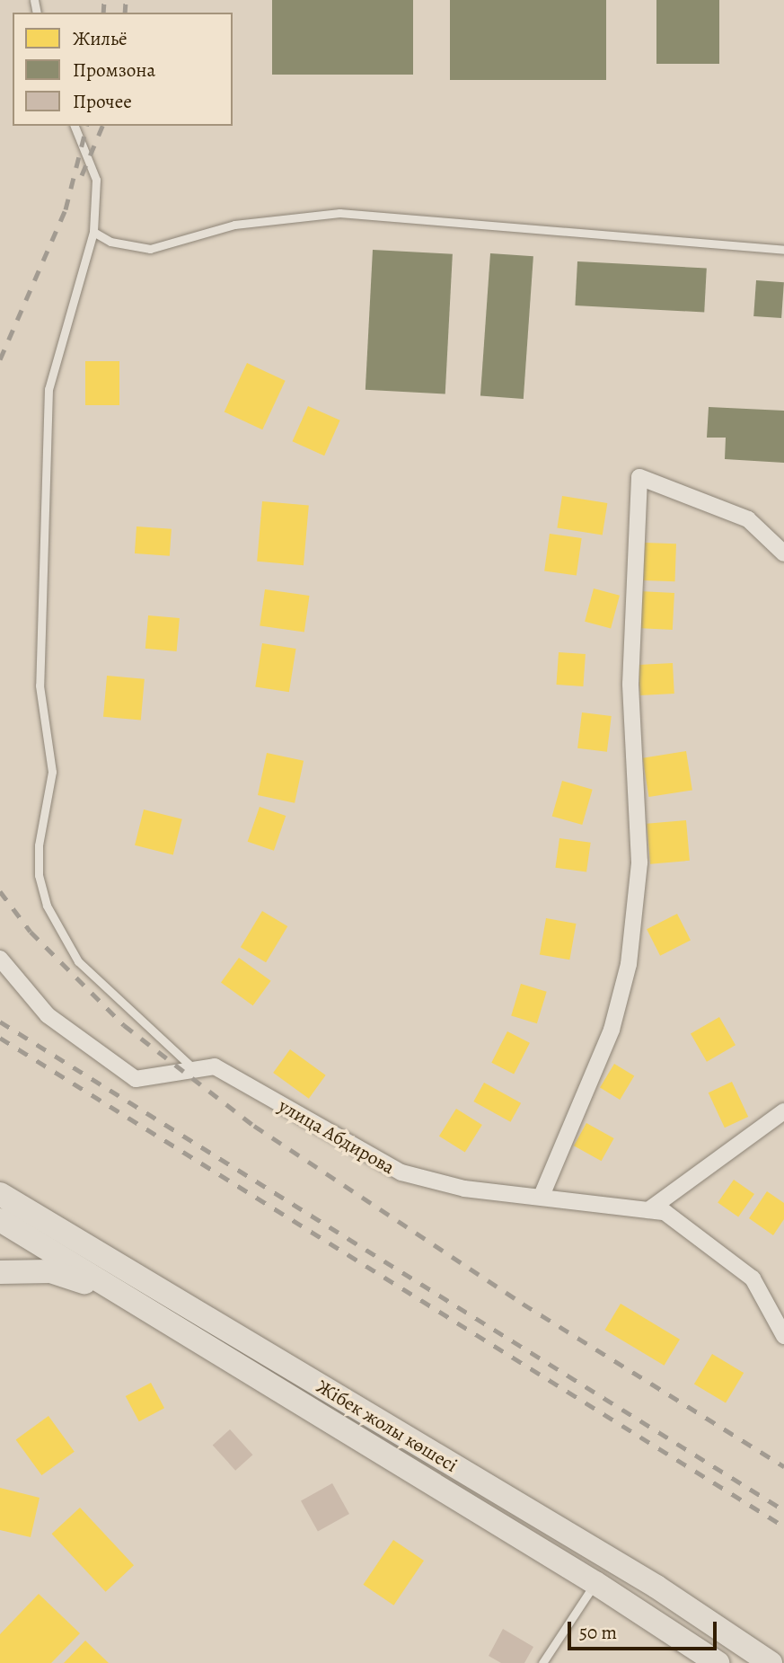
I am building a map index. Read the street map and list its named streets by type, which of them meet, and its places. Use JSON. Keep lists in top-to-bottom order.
{
  "streets": {
    "main road": ["Жібек жолы көшесі"],
    "street": ["улица Абдирова"]
  },
  "legend": ["Жильё", "Промзона", "Прочее"],
  "scale_bar": "50 m"
}
